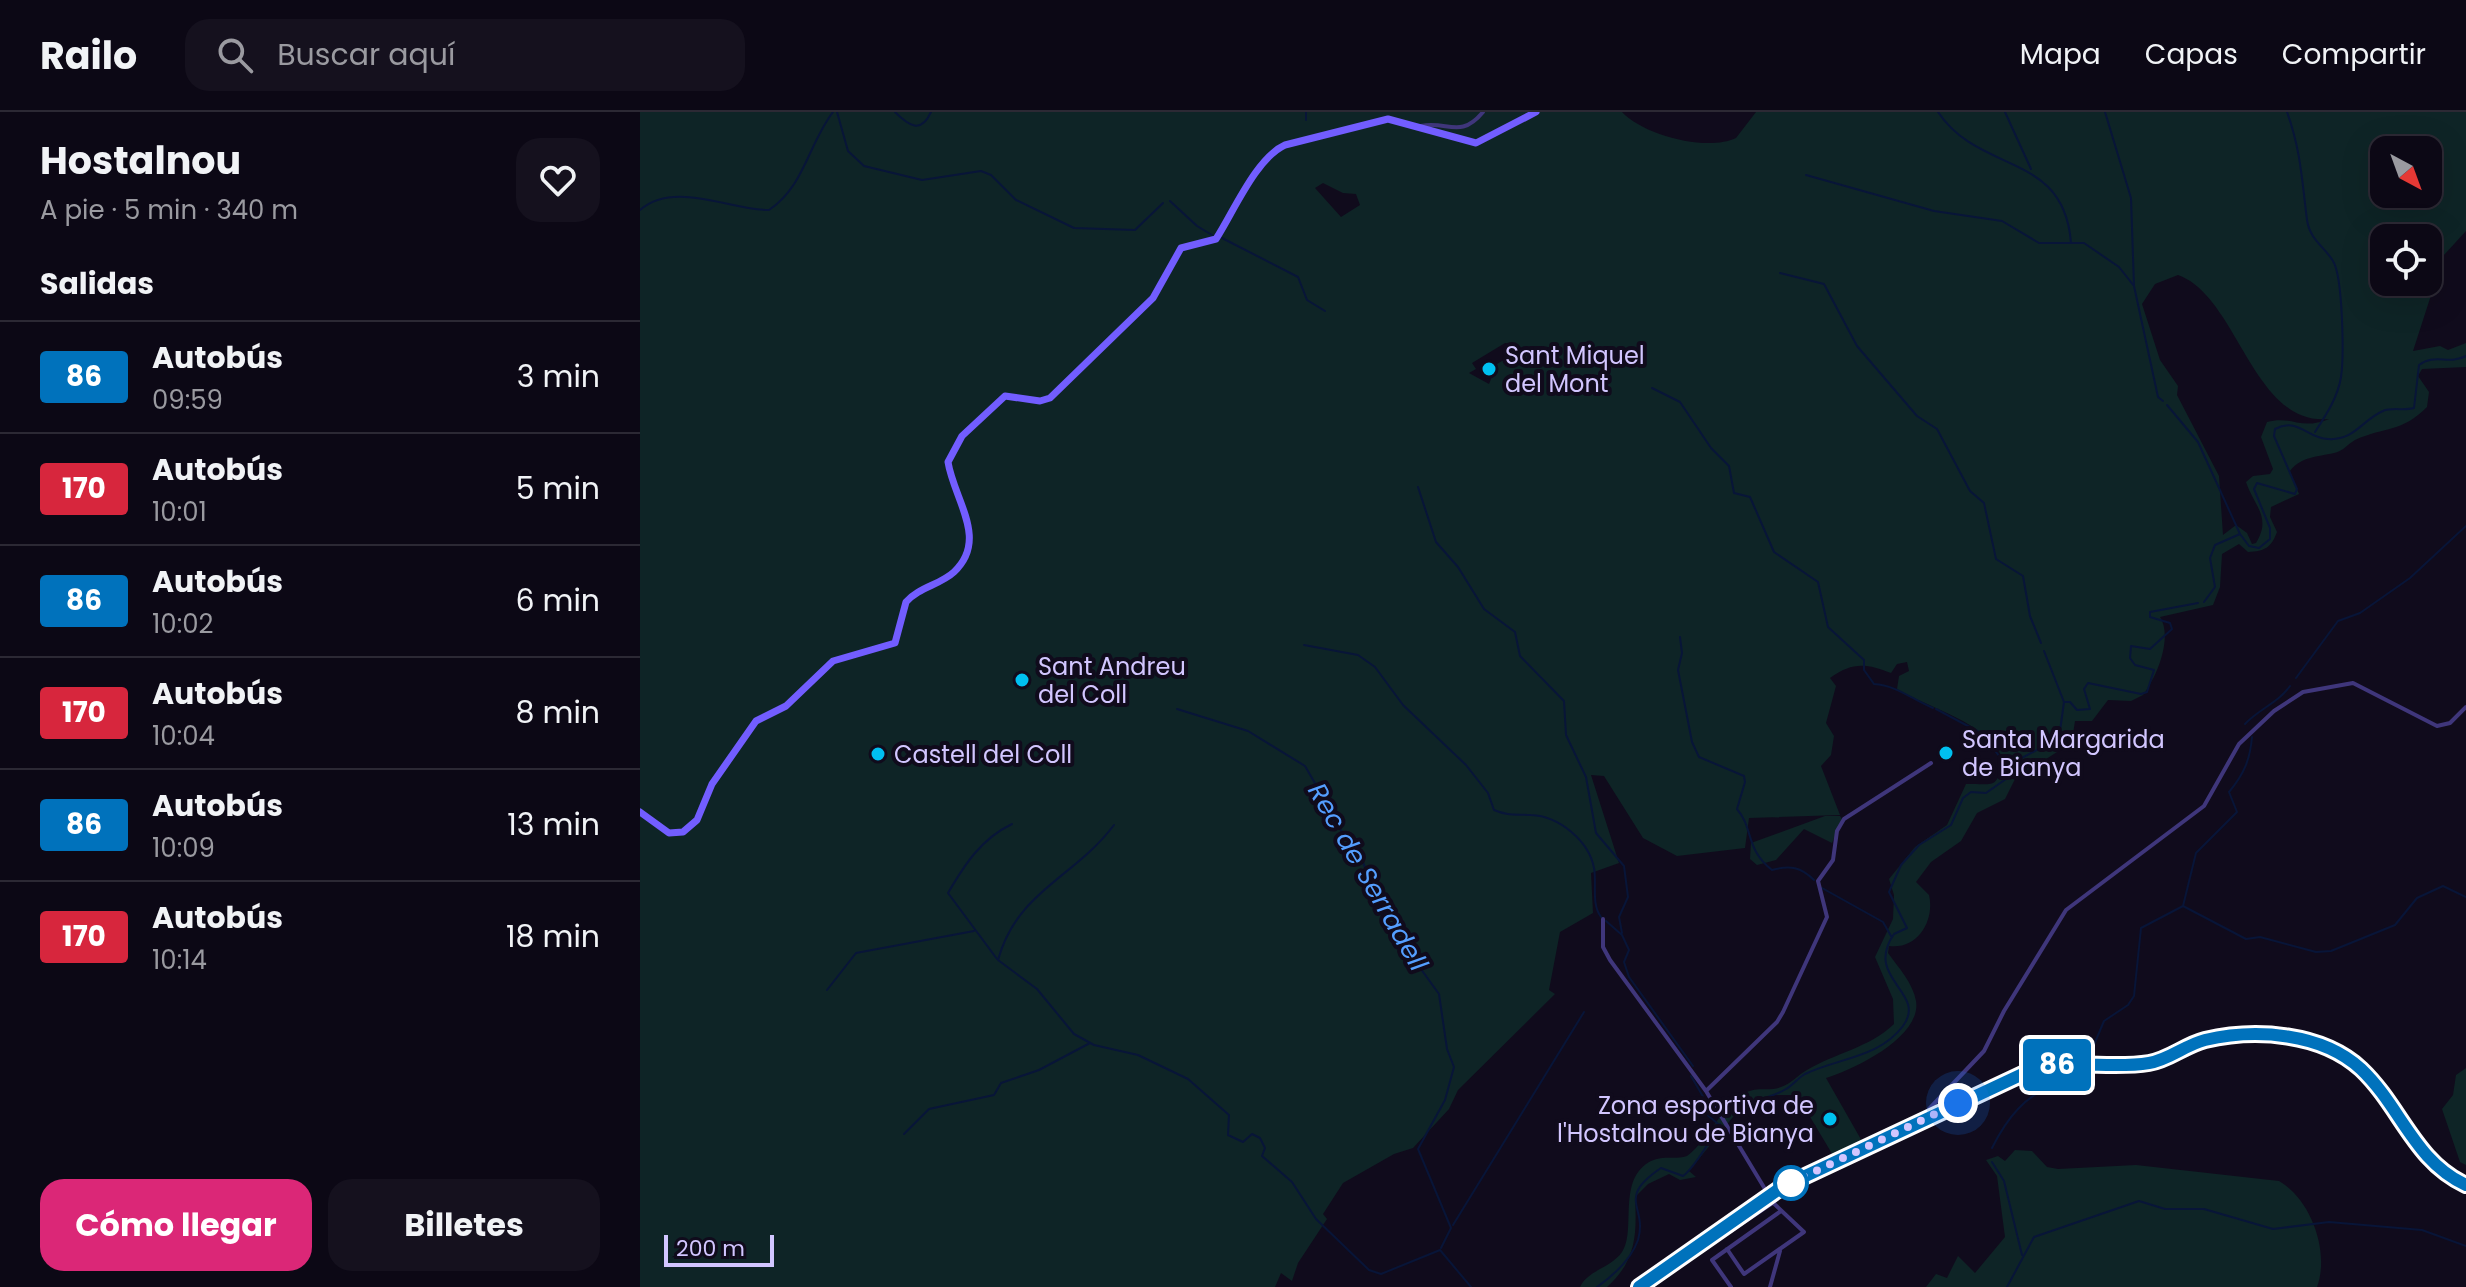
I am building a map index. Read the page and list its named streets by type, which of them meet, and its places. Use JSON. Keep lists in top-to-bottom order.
{
  "water": ["Rec de Serradell"],
  "places": [
    "Sant Miquel del Mont",
    "Sant Andreu del Coll",
    "Santa Margarida de Bianya",
    "Castell del Coll",
    "Zona esportiva de l'Hostalnou de Bianya"
  ],
  "lines": ["bus line 86"],
  "scale_bar": "200 m",
  "north": "bottom right",
  "page": {
    "header": "Railo",
    "search": "Buscar aquí",
    "nav": ["Mapa", "Capas", "Compartir"],
    "heading": [
      ["Hostalnou", "A pie · 5 min · 340 m"],
      "Salidas"
    ],
    "on_map": "86",
    "list": [
      {
        "mark": "86",
        "name": "Autobús",
        "note": "09:59",
        "value": "3 min"
      },
      {
        "mark": "170",
        "name": "Autobús",
        "note": "10:01",
        "value": "5 min"
      },
      {
        "mark": "86",
        "name": "Autobús",
        "note": "10:02",
        "value": "6 min"
      },
      {
        "mark": "170",
        "name": "Autobús",
        "note": "10:04",
        "value": "8 min"
      },
      {
        "mark": "86",
        "name": "Autobús",
        "note": "10:09",
        "value": "13 min"
      },
      {
        "mark": "170",
        "name": "Autobús",
        "note": "10:14",
        "value": "18 min"
      }
    ],
    "buttons": ["Cómo llegar", "Billetes"],
    "scale": "200 m"
  }
}
